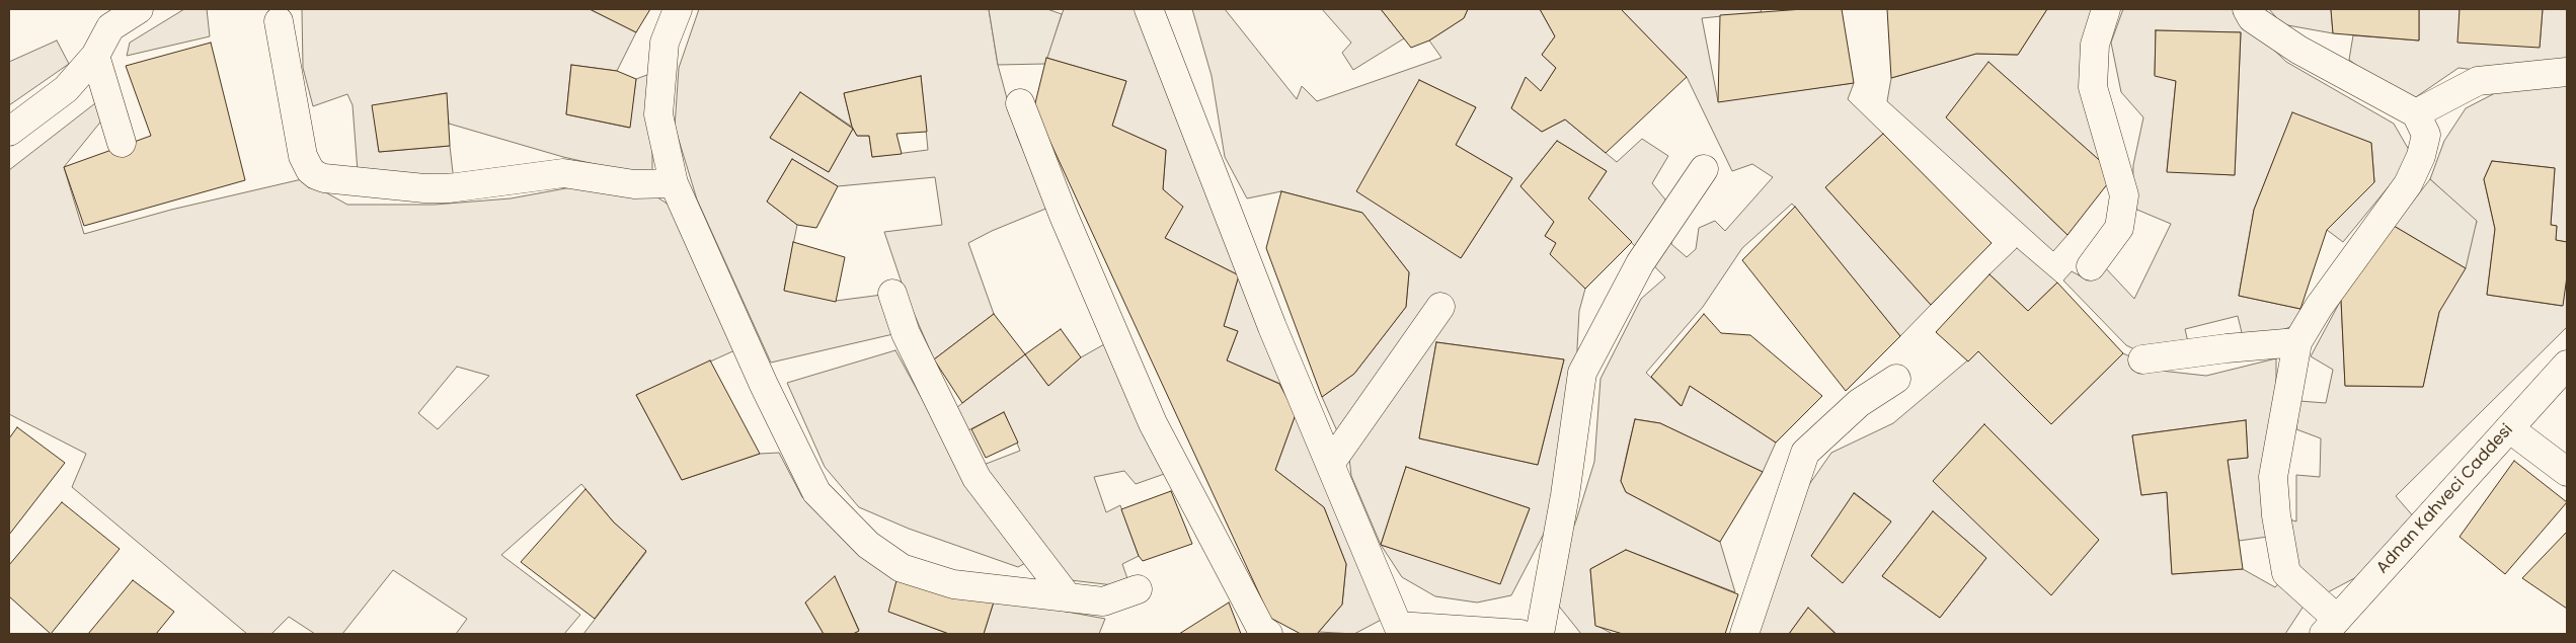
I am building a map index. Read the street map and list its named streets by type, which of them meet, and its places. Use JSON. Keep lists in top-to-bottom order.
{
  "streets": {
    "street": ["Adnan Kahveci Caddesi"]
  }
}
